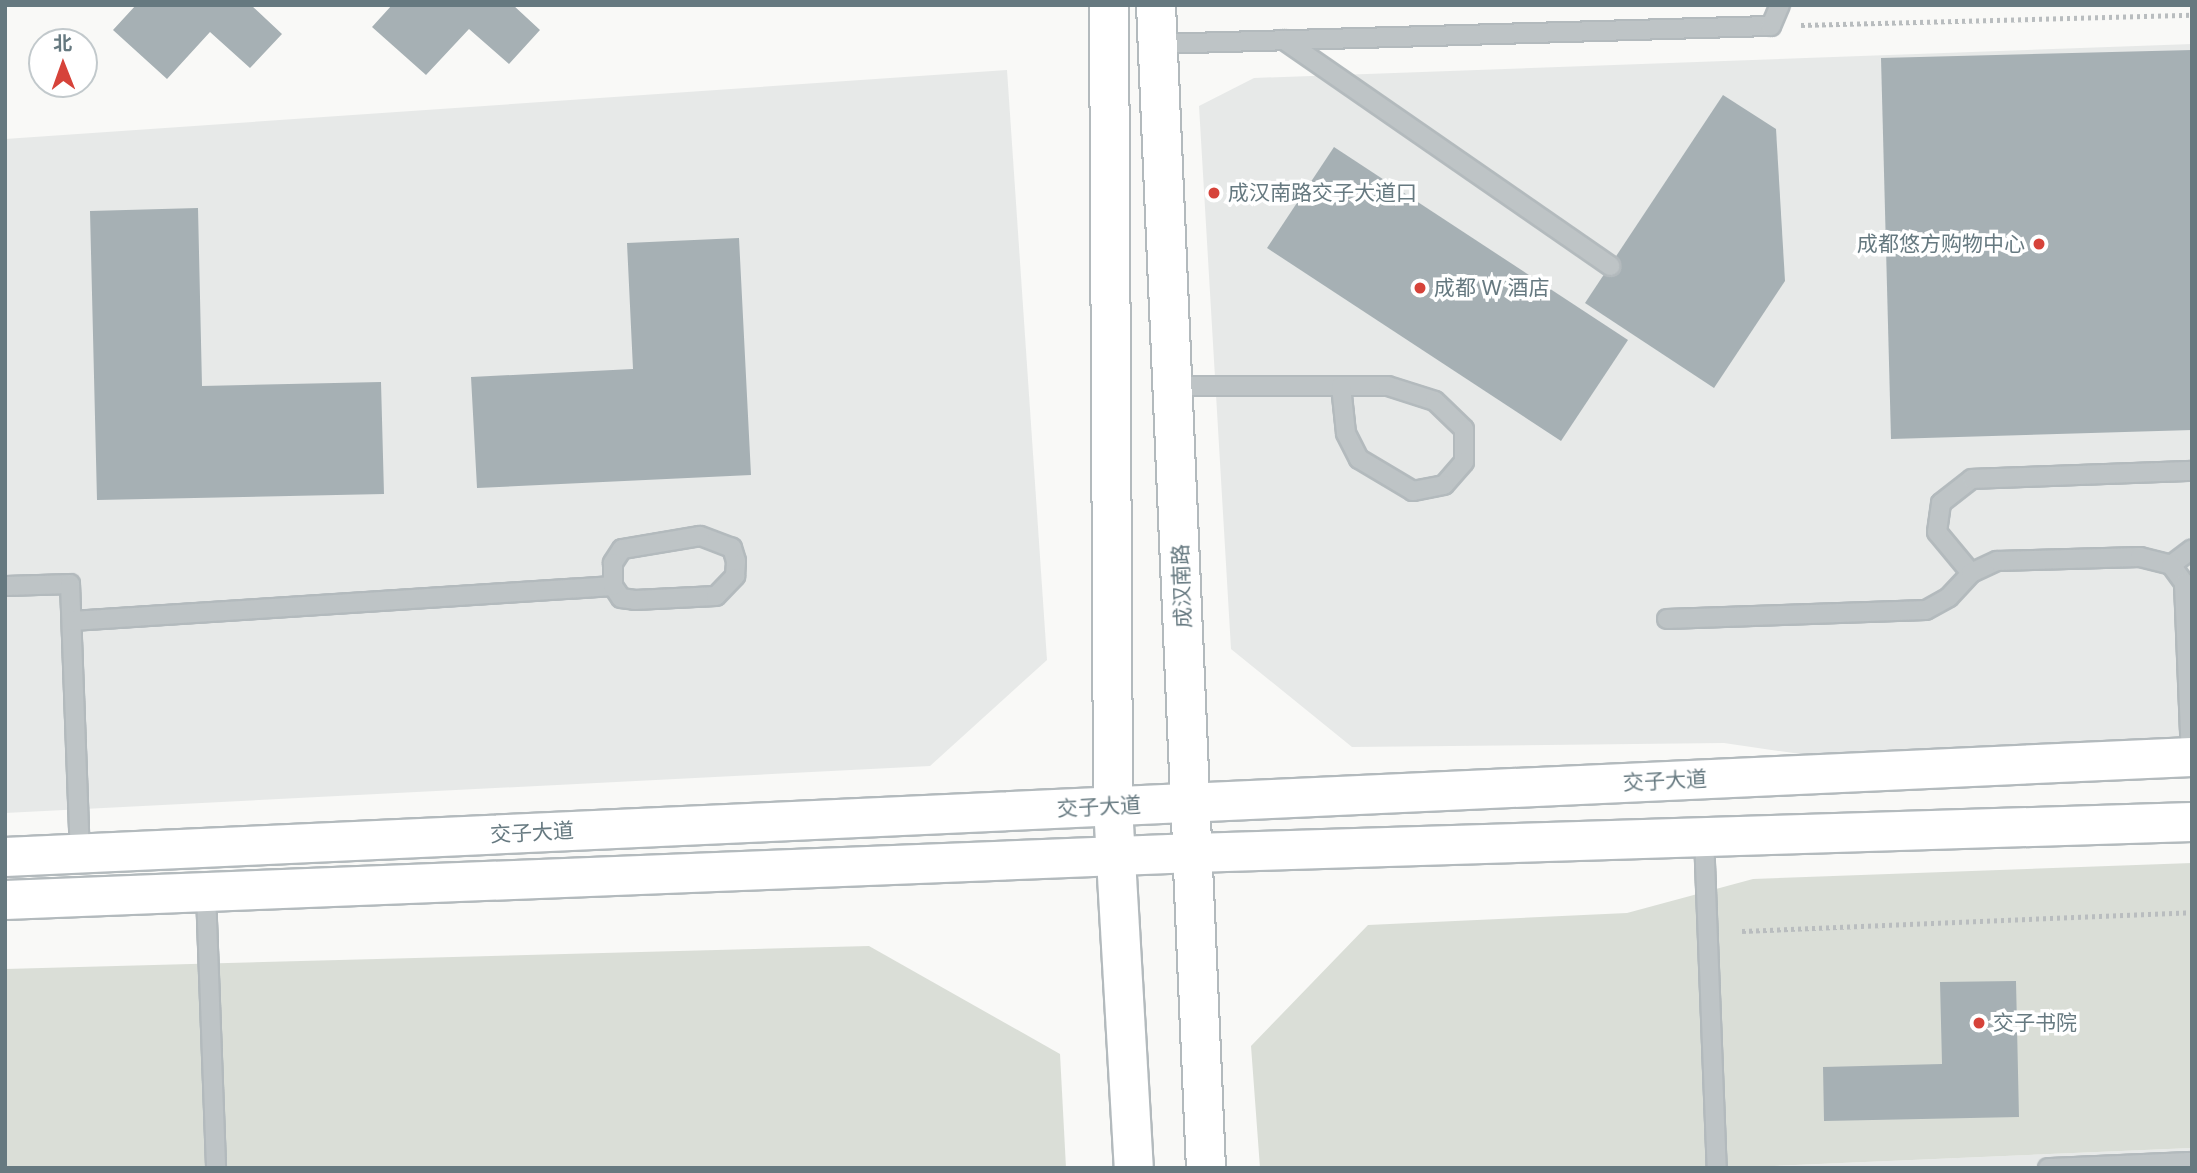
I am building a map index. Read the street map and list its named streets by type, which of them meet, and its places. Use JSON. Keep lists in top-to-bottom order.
{
  "streets": {
    "main road": ["成汉南路", "交子大道"]
  },
  "crossings": [
    ["成汉南路", "交子大道"]
  ],
  "places": [
    "成汉南路交子大道口",
    "成都悠方购物中心",
    "成都 W 酒店",
    "交子书院"
  ],
  "north": "top"
}
